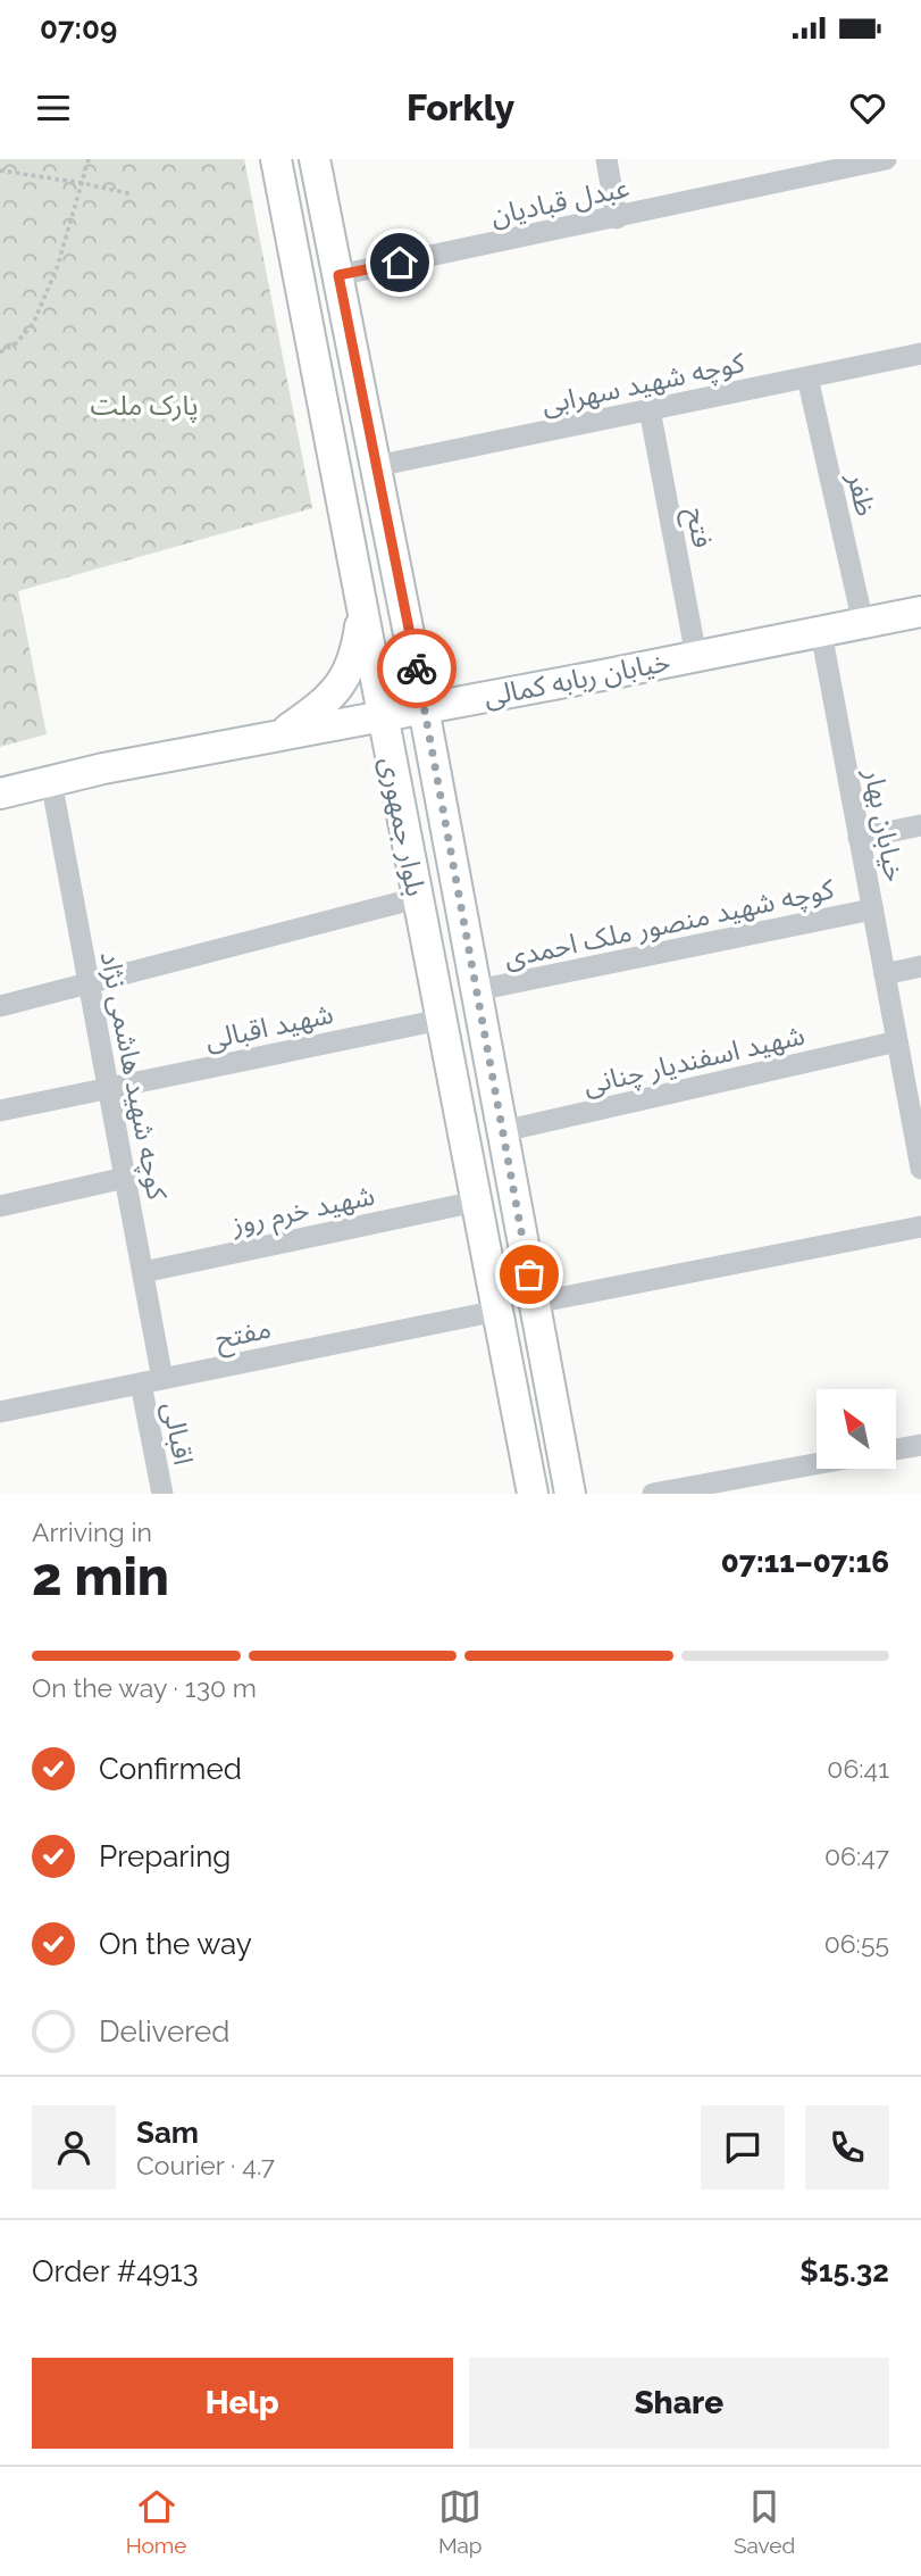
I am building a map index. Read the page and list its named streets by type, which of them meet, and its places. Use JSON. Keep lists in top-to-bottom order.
{
  "streets": {
    "street": [
      "عبدل قبادیان",
      "کوچه شهید سهرابی",
      "ظفر",
      "فتح",
      "خیابان ربابه کمالی",
      "خیابان بهار",
      "بلوار جمهوری",
      "کوچه شهید منصور ملک احمدی",
      "شهید اقبالی",
      "شهید اسفندیار چنانی",
      "کوچه شهید هاشمی نژاد",
      "شهید خرم روز",
      "مفتح",
      "اقبالی"
    ]
  },
  "crossings": [
    ["عبدل قبادیان", "بلوار جمهوری"],
    ["کوچه شهید سهرابی", "ظفر"],
    ["کوچه شهید سهرابی", "فتح"],
    ["کوچه شهید سهرابی", "بلوار جمهوری"],
    ["ظفر", "خیابان ربابه کمالی"],
    ["فتح", "خیابان ربابه کمالی"],
    ["خیابان ربابه کمالی", "خیابان بهار"],
    ["خیابان ربابه کمالی", "بلوار جمهوری"],
    ["خیابان ربابه کمالی", "کوچه شهید هاشمی نژاد"],
    ["خیابان بهار", "کوچه شهید منصور ملک احمدی"],
    ["خیابان بهار", "شهید اسفندیار چنانی"],
    ["بلوار جمهوری", "کوچه شهید منصور ملک احمدی"],
    ["بلوار جمهوری", "شهید اقبالی"],
    ["بلوار جمهوری", "شهید اسفندیار چنانی"],
    ["بلوار جمهوری", "شهید خرم روز"],
    ["بلوار جمهوری", "مفتح"],
    ["شهید اقبالی", "کوچه شهید هاشمی نژاد"],
    ["کوچه شهید هاشمی نژاد", "شهید خرم روز"],
    ["کوچه شهید هاشمی نژاد", "مفتح"],
    ["کوچه شهید هاشمی نژاد", "اقبالی"],
    ["مفتح", "اقبالی"]
  ],
  "parks": ["پارک ملت"],
  "north": "top left",
  "page": {
    "status": "07:09",
    "header": "Forkly",
    "heading": ["2 min", "Arriving in", "07:11–07:16"],
    "panel": [
      "Sam",
      "Courier · 4.7",
      "Order #4913",
      "$15.32"
    ],
    "bar": "On the way · 130 m",
    "list": [
      ["Confirmed", "06:41"],
      ["Preparing", "06:47"],
      ["On the way", "06:55"],
      "Delivered"
    ],
    "buttons": ["Help", "Share"],
    "tabs": ["Home", "Map", "Saved"]
  }
}
